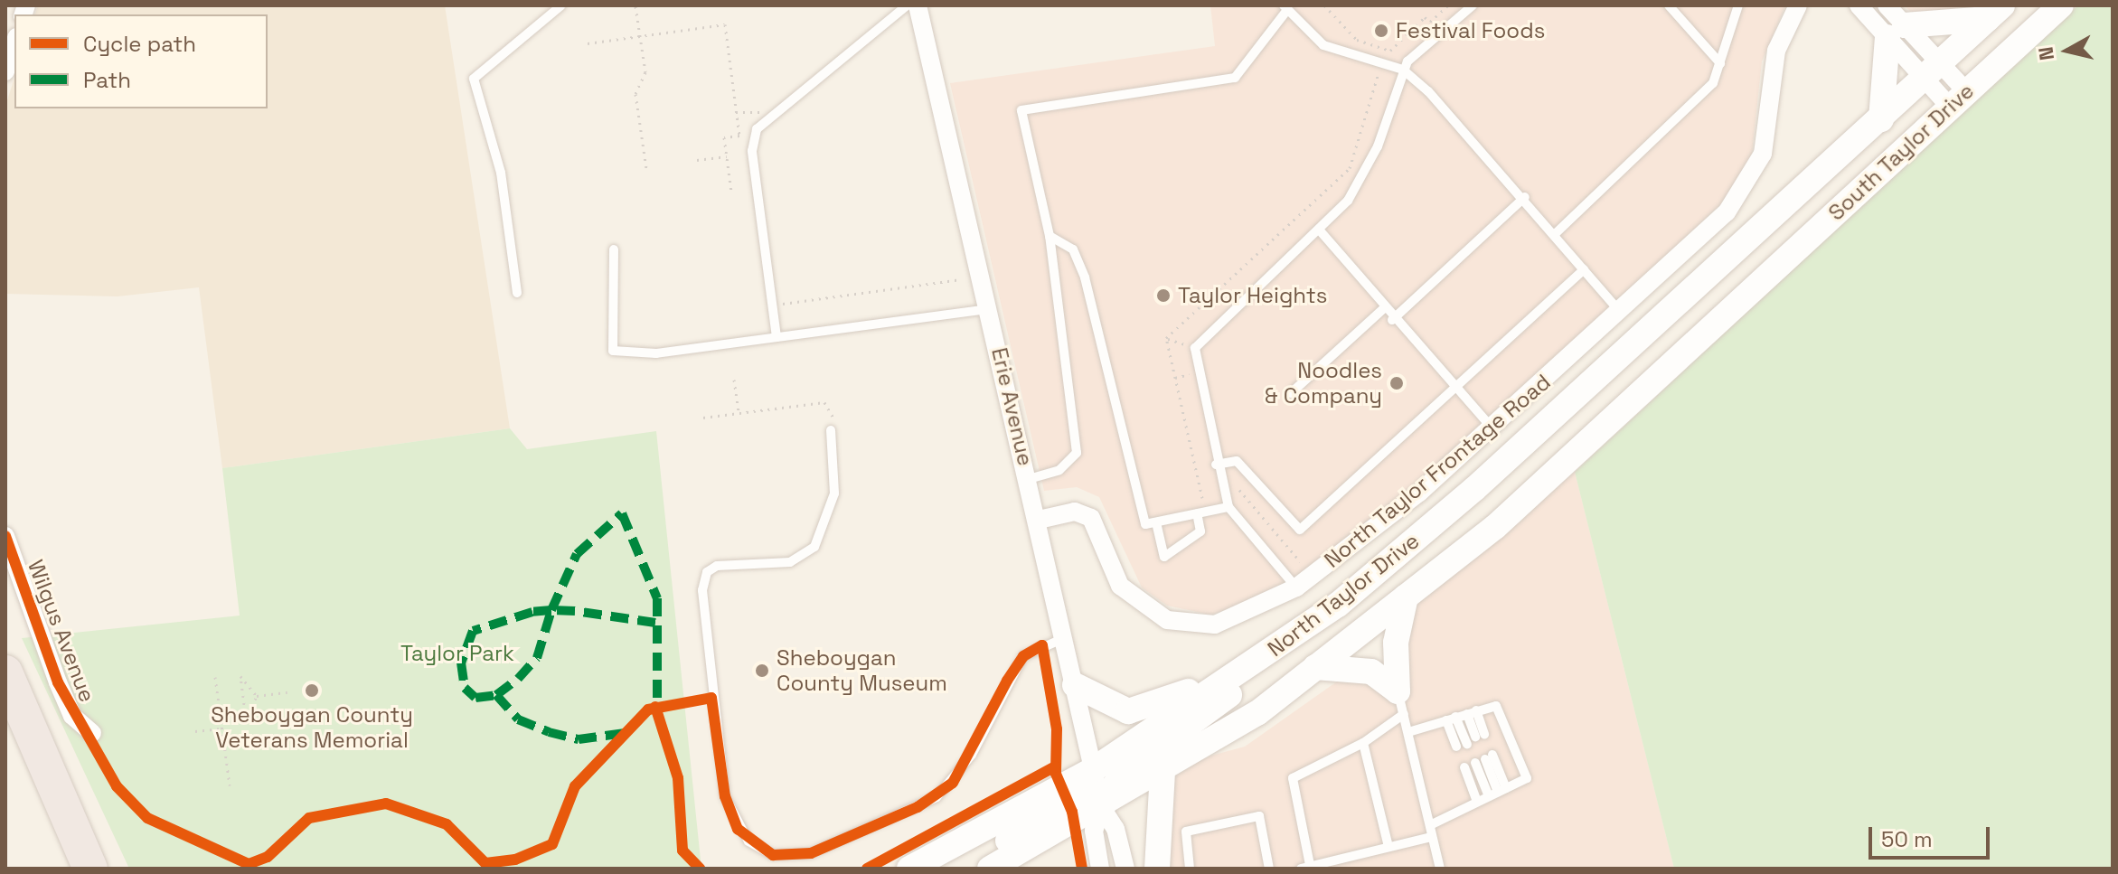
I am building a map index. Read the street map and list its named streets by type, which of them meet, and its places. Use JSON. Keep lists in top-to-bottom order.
{
  "streets": {
    "main road": ["South Taylor Drive", "North Taylor Drive"],
    "street": ["Erie Avenue", "North Taylor Frontage Road", "Wilgus Avenue"]
  },
  "crossings": [
    ["South Taylor Drive", "North Taylor Drive"],
    ["Erie Avenue", "North Taylor Frontage Road"],
    ["Erie Avenue", "North Taylor Drive"]
  ],
  "parks": ["Taylor Park"],
  "places": [
    "Festival Foods",
    "Taylor Heights",
    "Noodles & Company",
    "Sheboygan County Museum",
    "Sheboygan County Veterans Memorial"
  ],
  "legend": ["Cycle path", "Path"],
  "scale_bar": "50 m",
  "north": "left"
}
